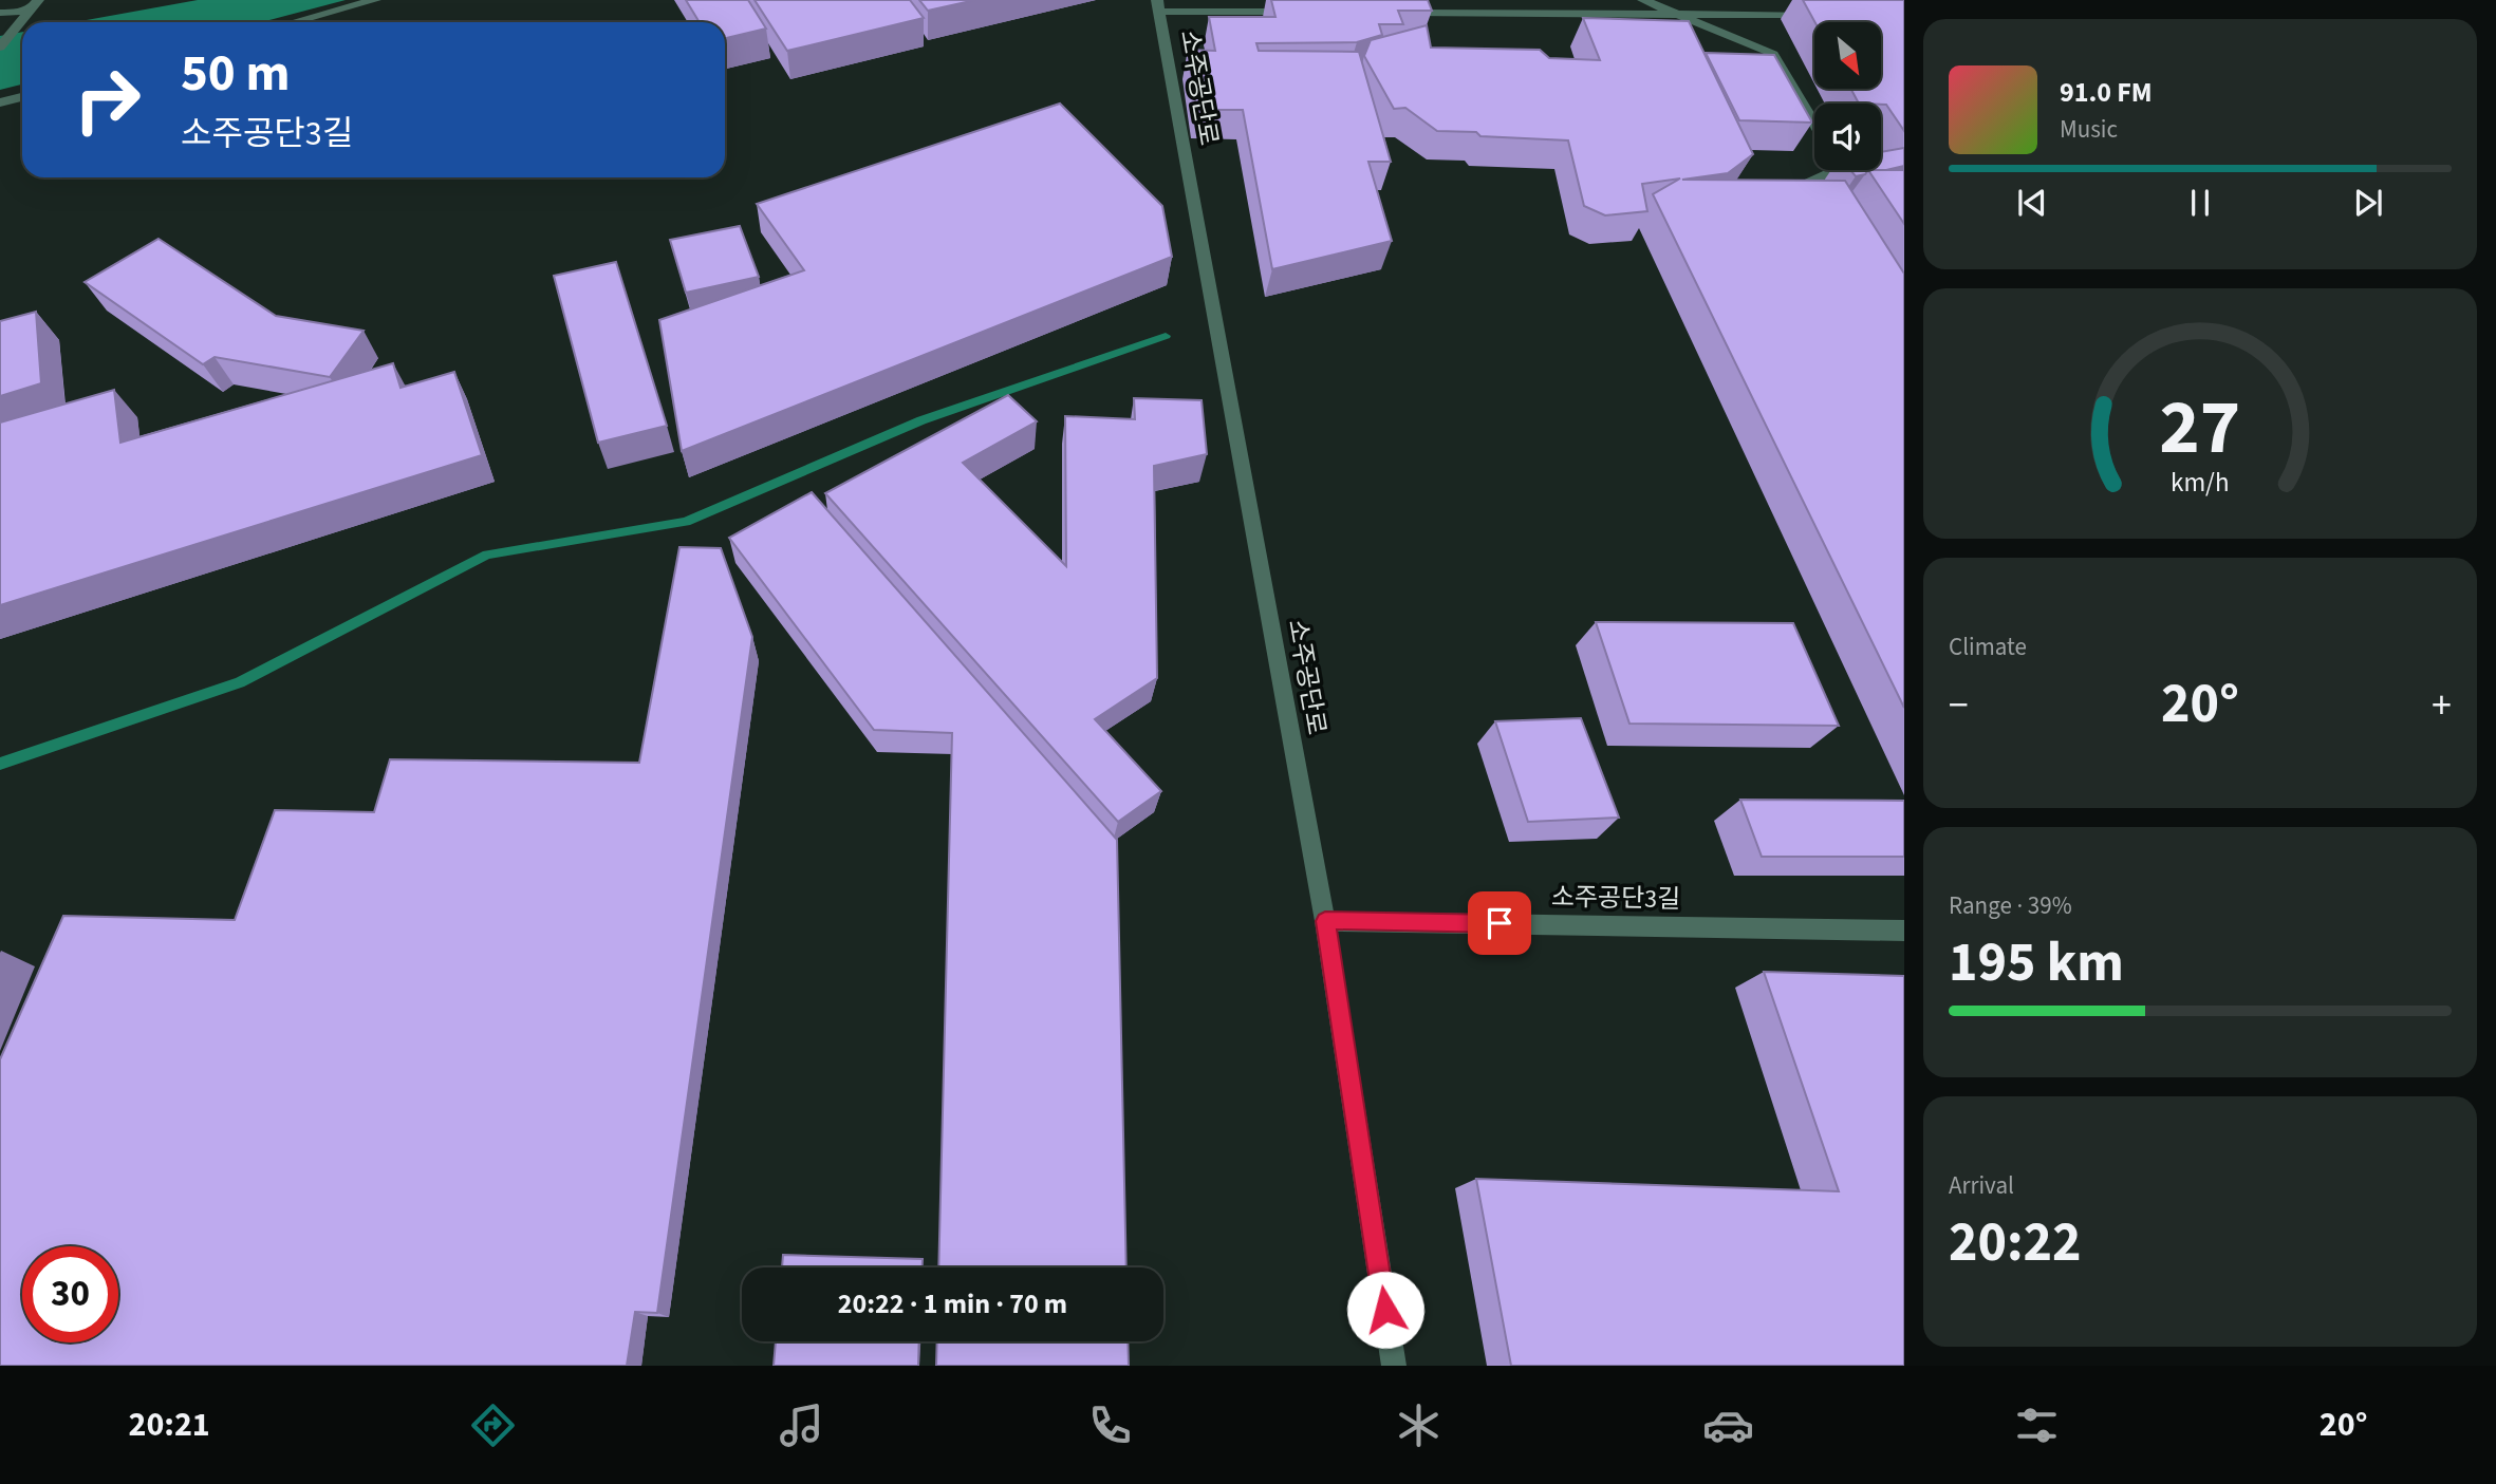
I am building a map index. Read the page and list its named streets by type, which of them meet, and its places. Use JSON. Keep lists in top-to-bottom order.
{
  "streets": {
    "street": ["소주공단로", "소주공단3길"]
  },
  "crossings": [
    ["소주공단로", "소주공단3길"]
  ],
  "north": "bottom right",
  "page": {
    "turn": ["50 m", "소주공단3길"],
    "song": ["91.0 FM", "Music"],
    "tile": [
      "Climate",
      ["Range · 39%", "195 km"],
      ["Arrival", "20:22"]
    ],
    "heat": ["−", "20°", "+"],
    "limit": "30",
    "trip": "20:22 · 1 min · 70 m",
    "tabs": ["20:21", "20°"],
    "gauge": ["27", "km/h"]
  }
}
